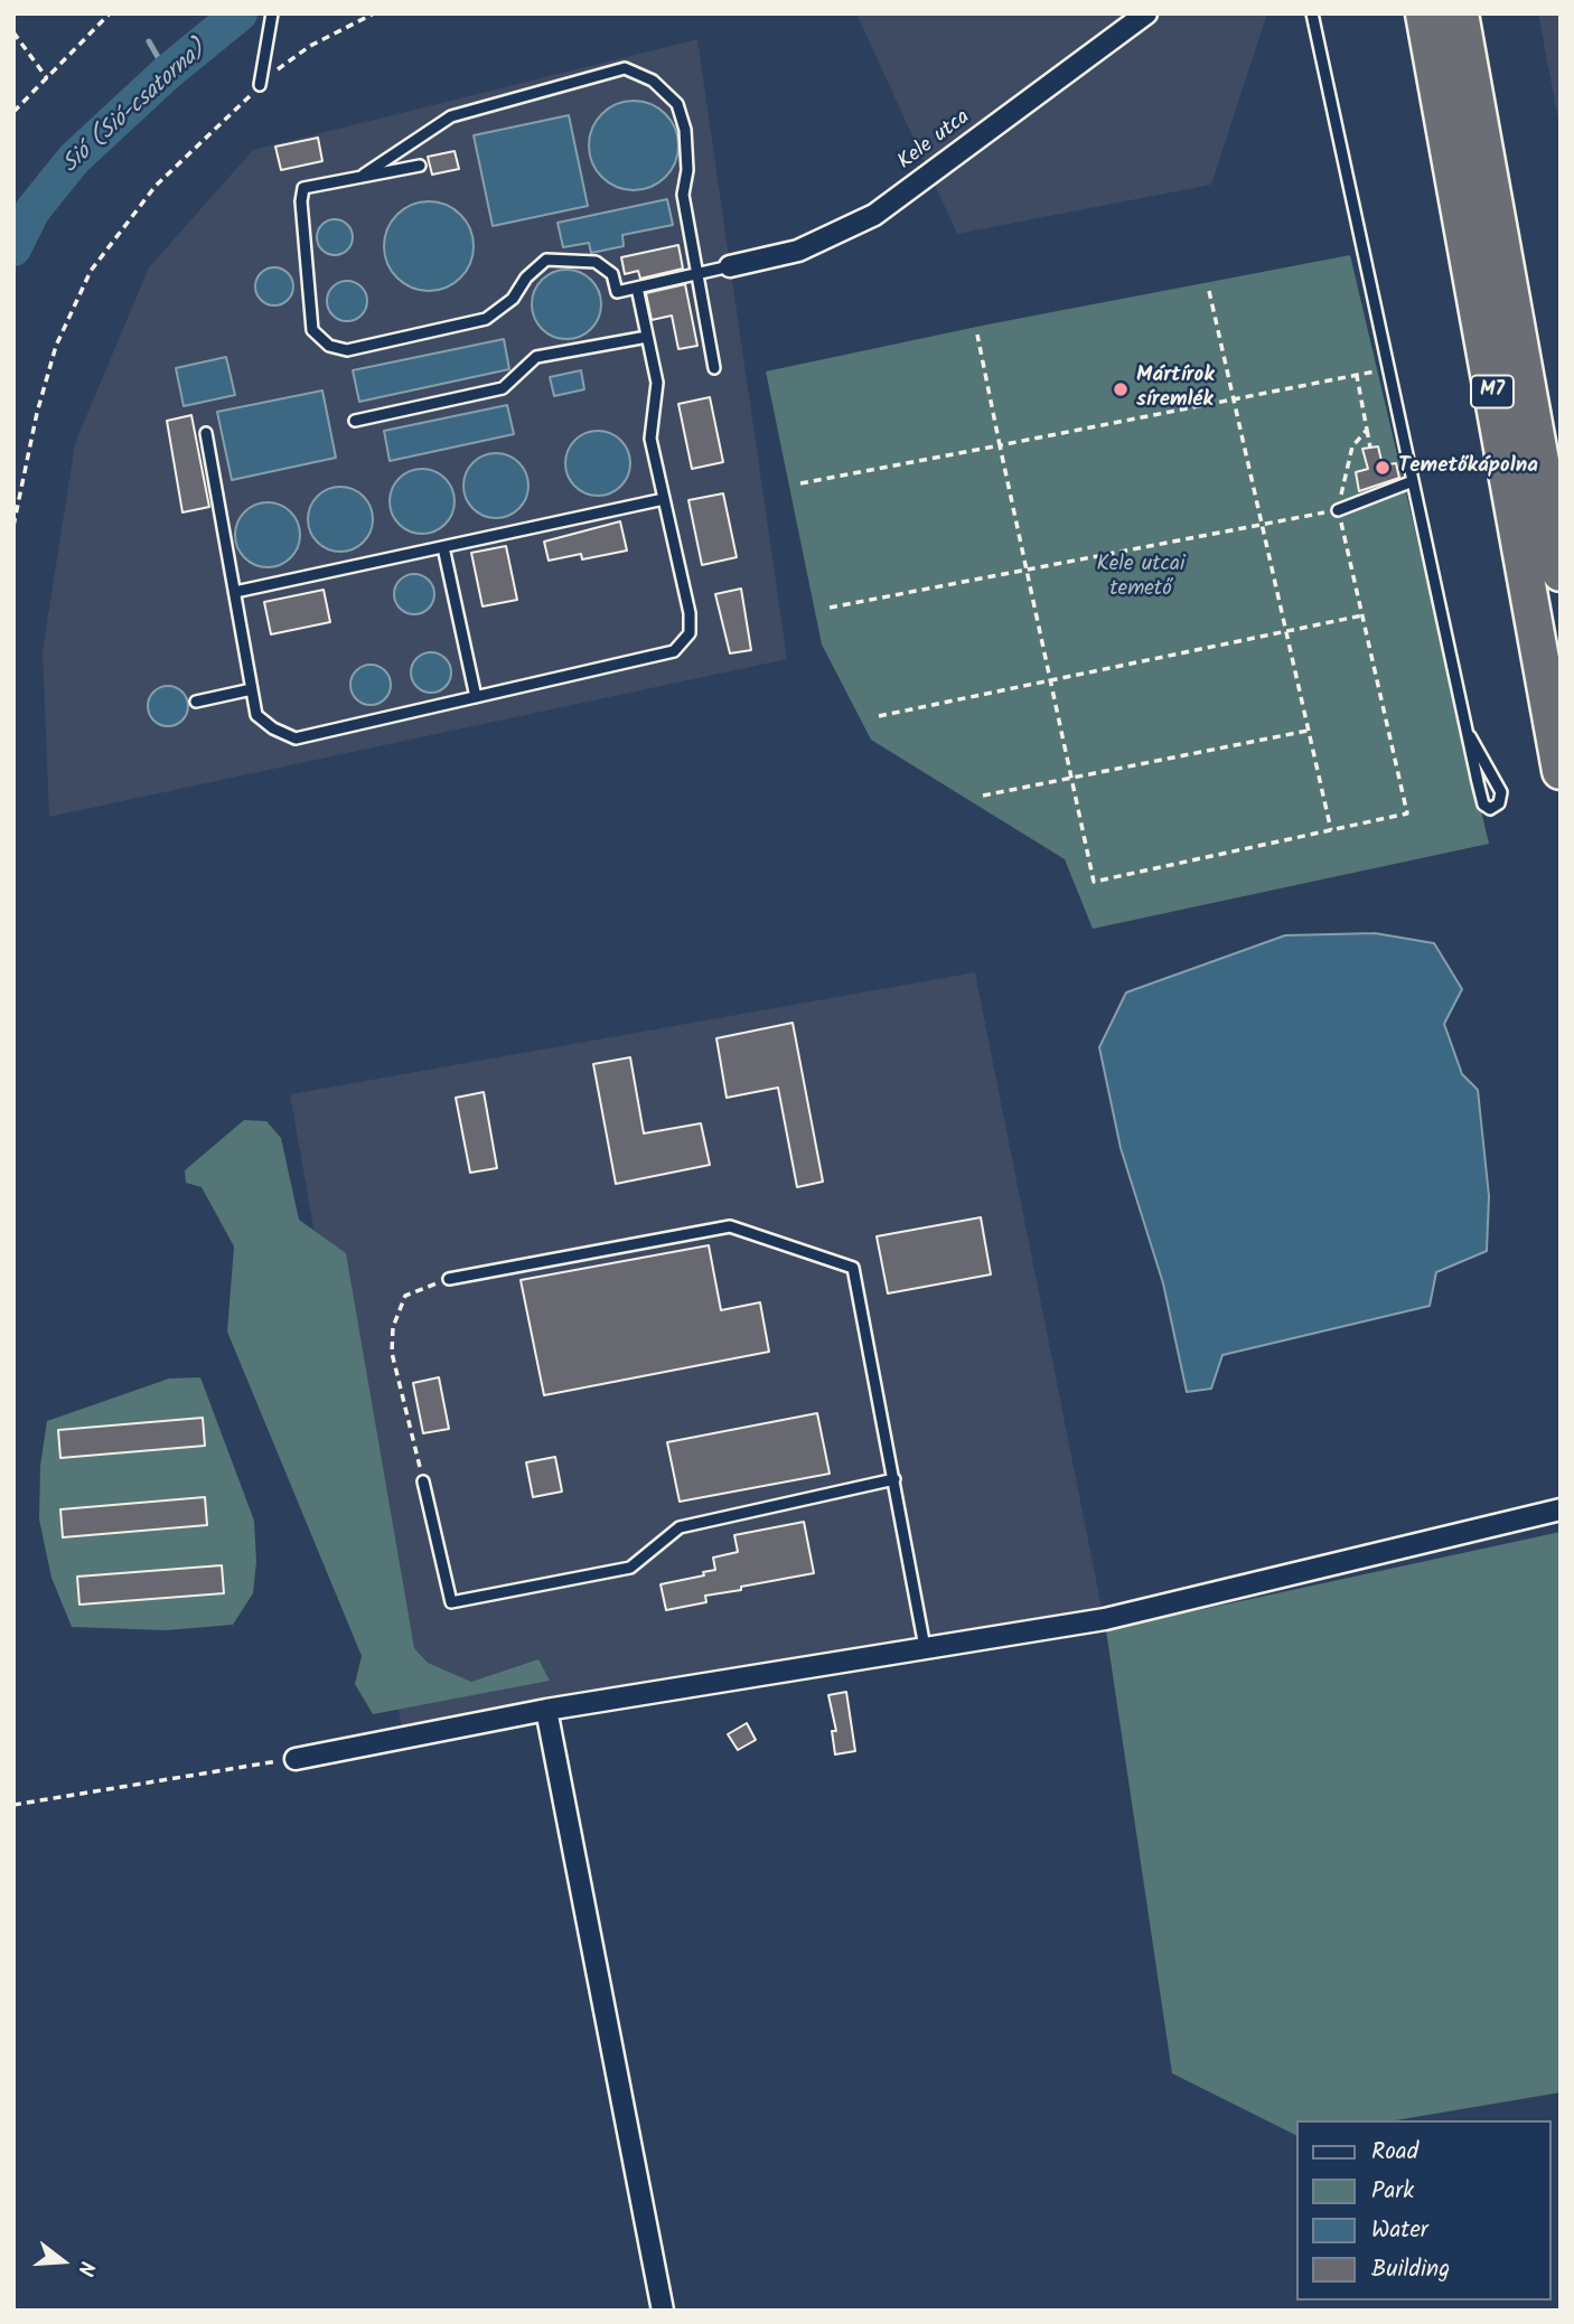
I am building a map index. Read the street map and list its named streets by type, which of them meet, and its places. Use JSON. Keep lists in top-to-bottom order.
{
  "streets": {
    "highway": ["M7"],
    "street": ["Kele utca"]
  },
  "water": ["Sió (Sió-csatorna)"],
  "parks": ["Kele utcai temető"],
  "places": ["Mártírok síremlék", "Temetőkápolna"],
  "legend": [
    "Road",
    "Park",
    "Water",
    "Building"
  ],
  "north": "right"
}
